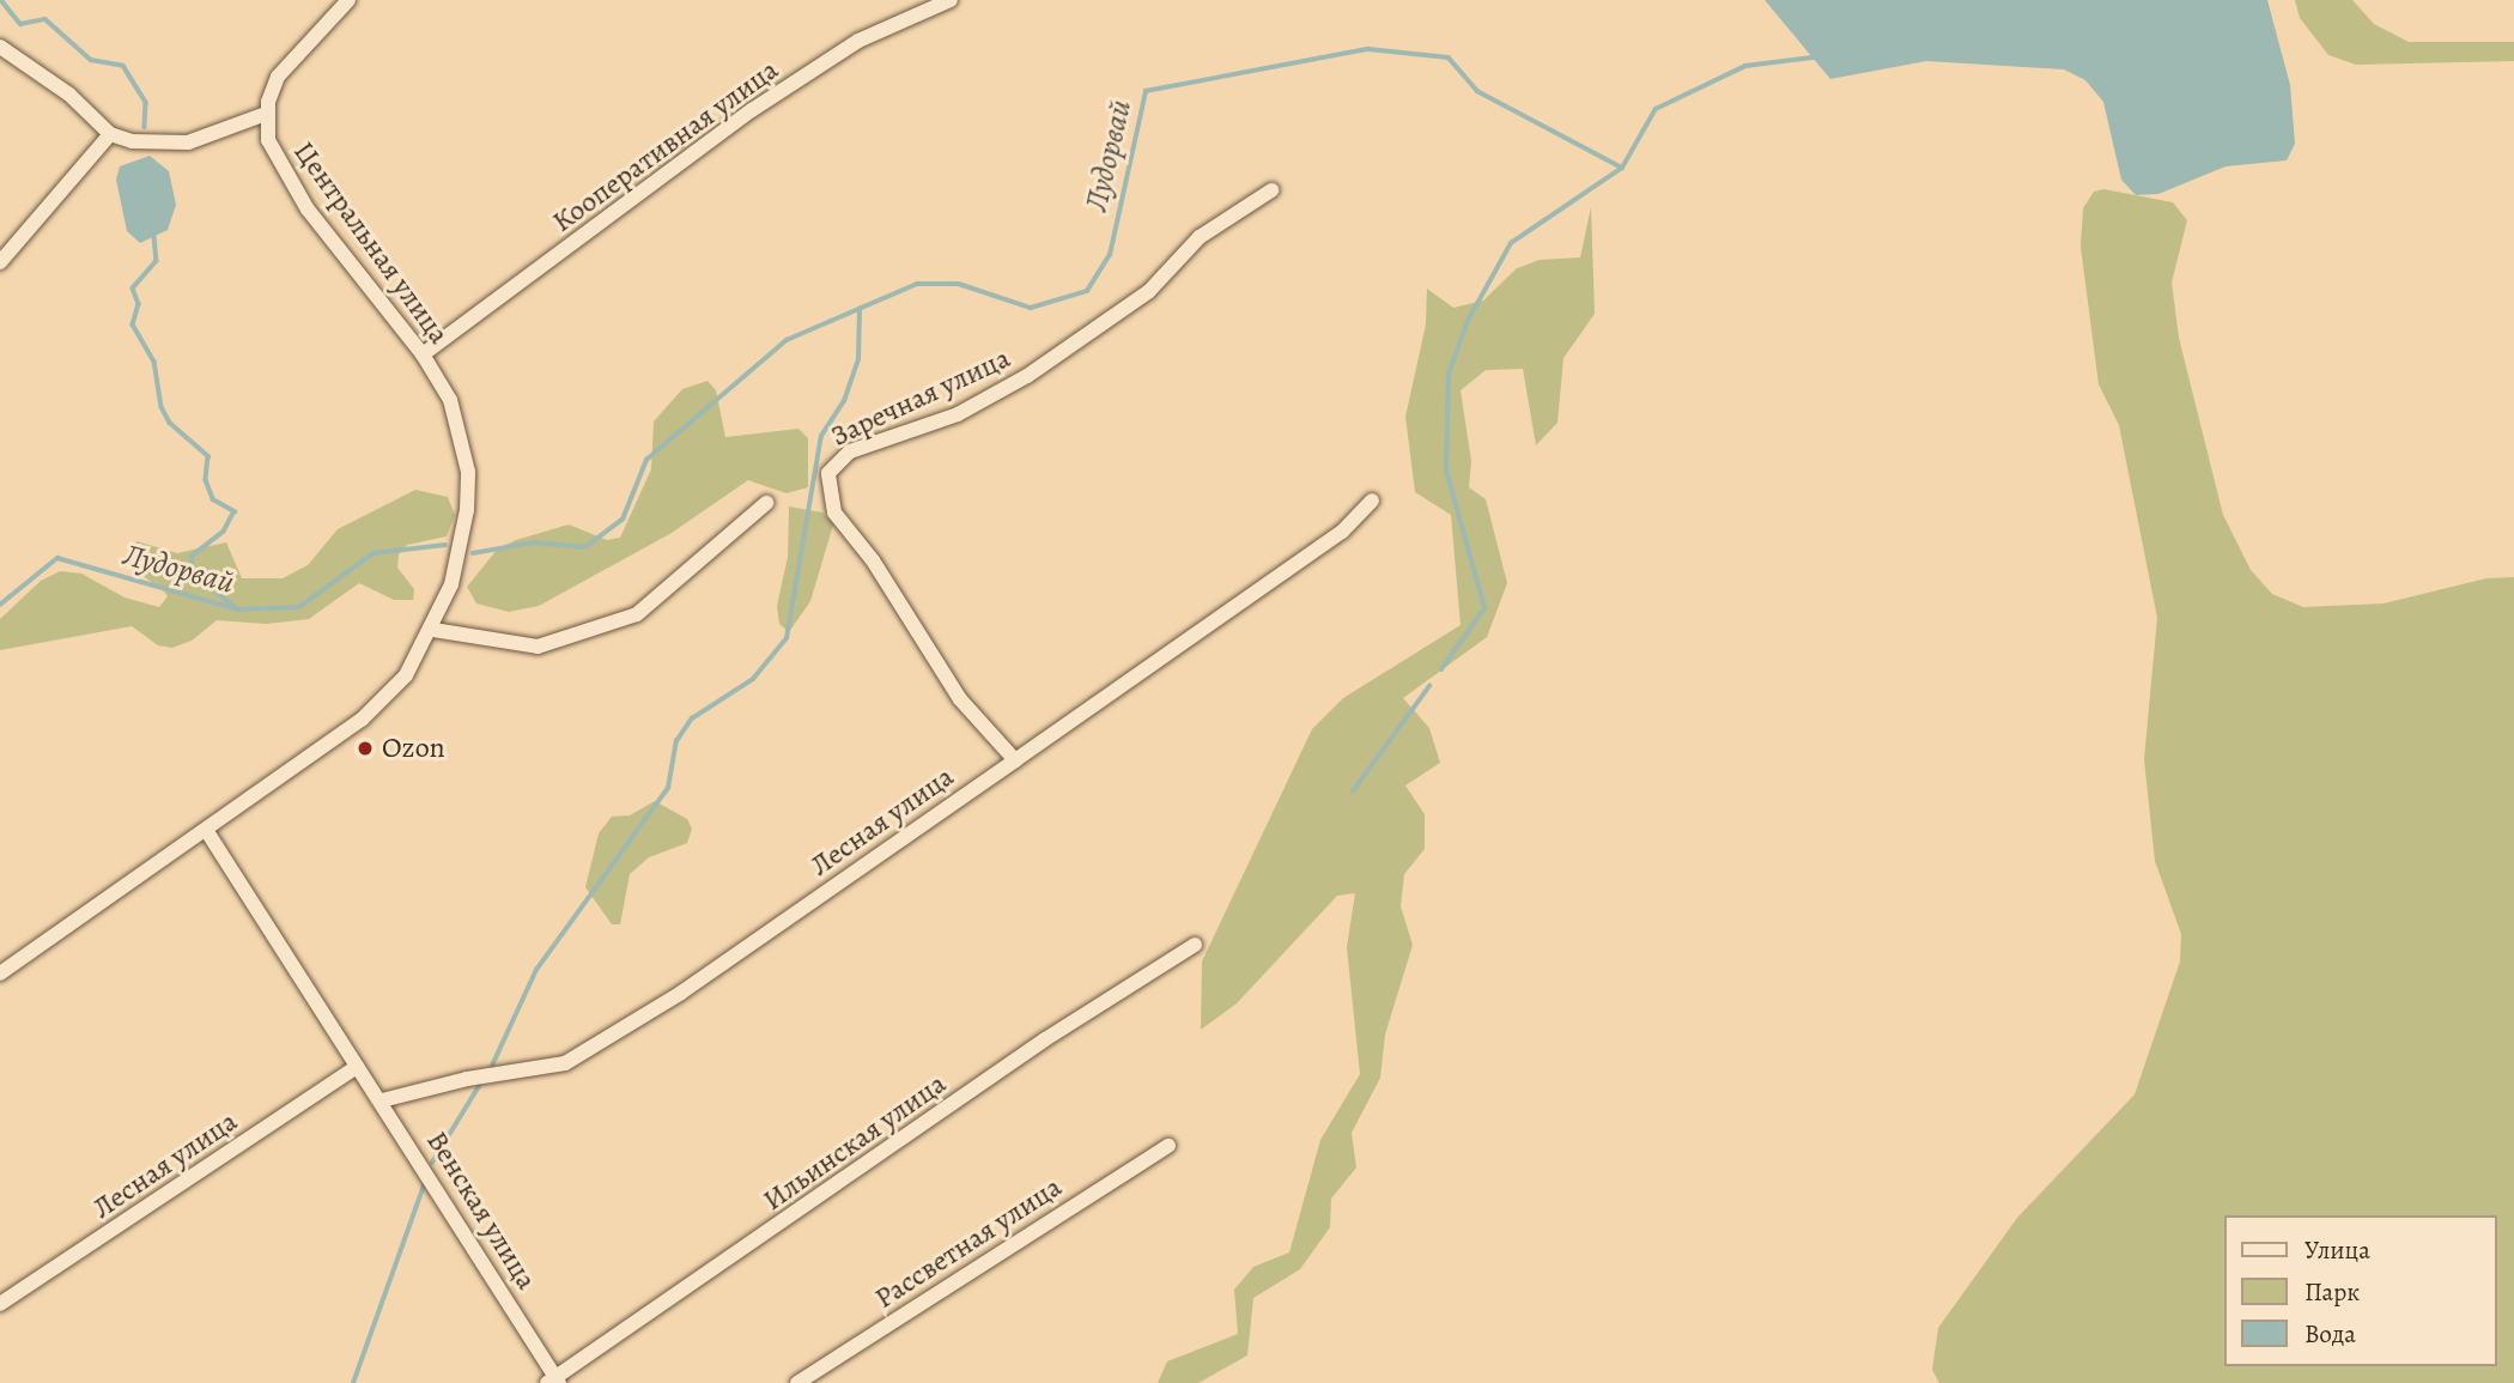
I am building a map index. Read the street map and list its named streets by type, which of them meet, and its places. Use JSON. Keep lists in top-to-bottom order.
{
  "streets": {
    "street": [
      "Кооперативная улица",
      "Центральная улица",
      "Заречная улица",
      "Лесная улица",
      "Ильинская улица",
      "Венская улица",
      "Рассветная улица"
    ]
  },
  "crossings": [
    ["Кооперативная улица", "Центральная улица"],
    ["Центральная улица", "Венская улица"],
    ["Заречная улица", "Лесная улица"],
    ["Лесная улица", "Венская улица"],
    ["Ильинская улица", "Венская улица"]
  ],
  "water": ["Лудорвай"],
  "places": ["Ozon"],
  "legend": ["Улица", "Парк", "Вода"]
}
